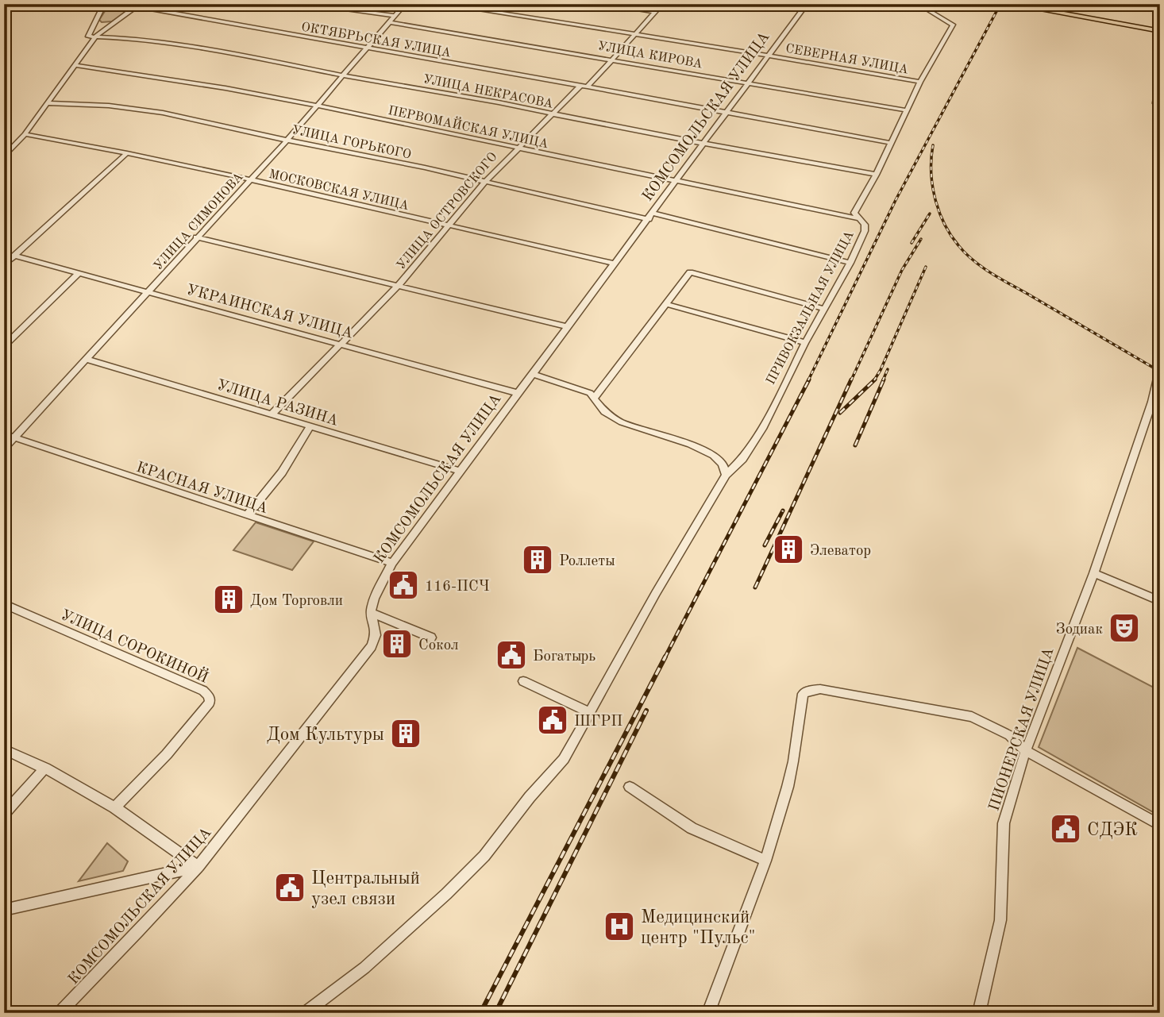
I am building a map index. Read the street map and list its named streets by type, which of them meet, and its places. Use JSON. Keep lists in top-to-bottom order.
{
  "streets": {
    "street": [
      "ОКТЯБРЬСКАЯ УЛИЦА",
      "УЛИЦА КИРОВА",
      "СЕВЕРНАЯ УЛИЦА",
      "УЛИЦА НЕКРАСОВА",
      "КОМСОМОЛЬСКАЯ УЛИЦА",
      "ПЕРВОМАЙСКАЯ УЛИЦА",
      "УЛИЦА ГОРЬКОГО",
      "МОСКОВСКАЯ УЛИЦА",
      "УЛИЦА ОСТРОВСКОГО",
      "УЛИЦА СИМОНОВА",
      "ПРИВОКЗАЛЬНАЯ УЛИЦА",
      "УКРАИНСКАЯ УЛИЦА",
      "УЛИЦА РАЗИНА",
      "КРАСНАЯ УЛИЦА",
      "УЛИЦА СОРОКИНОЙ",
      "ПИОНЕРСКАЯ УЛИЦА"
    ]
  },
  "crossings": [
    ["ОКТЯБРЬСКАЯ УЛИЦА", "КОМСОМОЛЬСКАЯ УЛИЦА"],
    ["ОКТЯБРЬСКАЯ УЛИЦА", "УЛИЦА ОСТРОВСКОГО"],
    ["ОКТЯБРЬСКАЯ УЛИЦА", "УЛИЦА СИМОНОВА"],
    ["ОКТЯБРЬСКАЯ УЛИЦА", "ПРИВОКЗАЛЬНАЯ УЛИЦА"],
    ["УЛИЦА КИРОВА", "КОМСОМОЛЬСКАЯ УЛИЦА"],
    ["УЛИЦА КИРОВА", "УЛИЦА ОСТРОВСКОГО"],
    ["УЛИЦА КИРОВА", "УЛИЦА СИМОНОВА"],
    ["УЛИЦА КИРОВА", "ПРИВОКЗАЛЬНАЯ УЛИЦА"],
    ["СЕВЕРНАЯ УЛИЦА", "КОМСОМОЛЬСКАЯ УЛИЦА"],
    ["СЕВЕРНАЯ УЛИЦА", "УЛИЦА ОСТРОВСКОГО"],
    ["СЕВЕРНАЯ УЛИЦА", "ПРИВОКЗАЛЬНАЯ УЛИЦА"],
    ["УЛИЦА НЕКРАСОВА", "КОМСОМОЛЬСКАЯ УЛИЦА"],
    ["УЛИЦА НЕКРАСОВА", "УЛИЦА ОСТРОВСКОГО"],
    ["УЛИЦА НЕКРАСОВА", "УЛИЦА СИМОНОВА"],
    ["УЛИЦА НЕКРАСОВА", "ПРИВОКЗАЛЬНАЯ УЛИЦА"],
    ["КОМСОМОЛЬСКАЯ УЛИЦА", "ПЕРВОМАЙСКАЯ УЛИЦА"],
    ["КОМСОМОЛЬСКАЯ УЛИЦА", "УЛИЦА ГОРЬКОГО"],
    ["КОМСОМОЛЬСКАЯ УЛИЦА", "МОСКОВСКАЯ УЛИЦА"],
    ["КОМСОМОЛЬСКАЯ УЛИЦА", "УКРАИНСКАЯ УЛИЦА"],
    ["КОМСОМОЛЬСКАЯ УЛИЦА", "УЛИЦА РАЗИНА"],
    ["КОМСОМОЛЬСКАЯ УЛИЦА", "КРАСНАЯ УЛИЦА"],
    ["ПЕРВОМАЙСКАЯ УЛИЦА", "УЛИЦА ОСТРОВСКОГО"],
    ["ПЕРВОМАЙСКАЯ УЛИЦА", "УЛИЦА СИМОНОВА"],
    ["ПЕРВОМАЙСКАЯ УЛИЦА", "ПРИВОКЗАЛЬНАЯ УЛИЦА"],
    ["УЛИЦА ГОРЬКОГО", "УЛИЦА ОСТРОВСКОГО"],
    ["УЛИЦА ГОРЬКОГО", "УЛИЦА СИМОНОВА"],
    ["УЛИЦА ГОРЬКОГО", "ПРИВОКЗАЛЬНАЯ УЛИЦА"],
    ["МОСКОВСКАЯ УЛИЦА", "УЛИЦА ОСТРОВСКОГО"],
    ["МОСКОВСКАЯ УЛИЦА", "УЛИЦА СИМОНОВА"],
    ["УЛИЦА ОСТРОВСКОГО", "УКРАИНСКАЯ УЛИЦА"],
    ["УЛИЦА ОСТРОВСКОГО", "УЛИЦА РАЗИНА"],
    ["УЛИЦА СИМОНОВА", "УКРАИНСКАЯ УЛИЦА"],
    ["УЛИЦА СИМОНОВА", "УЛИЦА РАЗИНА"],
    ["УЛИЦА СИМОНОВА", "КРАСНАЯ УЛИЦА"]
  ],
  "places": {
    "building": [
      "Элеватор",
      "Роллеты",
      "Дом Торговли",
      "Сокол",
      "Дом Культуры"
    ],
    "public building": [
      "116-ПСЧ",
      "Богатырь",
      "ШГРП",
      "СДЭК",
      "Центральный узел связи"
    ],
    "theatre": ["Зодиак"],
    "hospital": ["Медицинский центр \"Пульс\""]
  }
}
